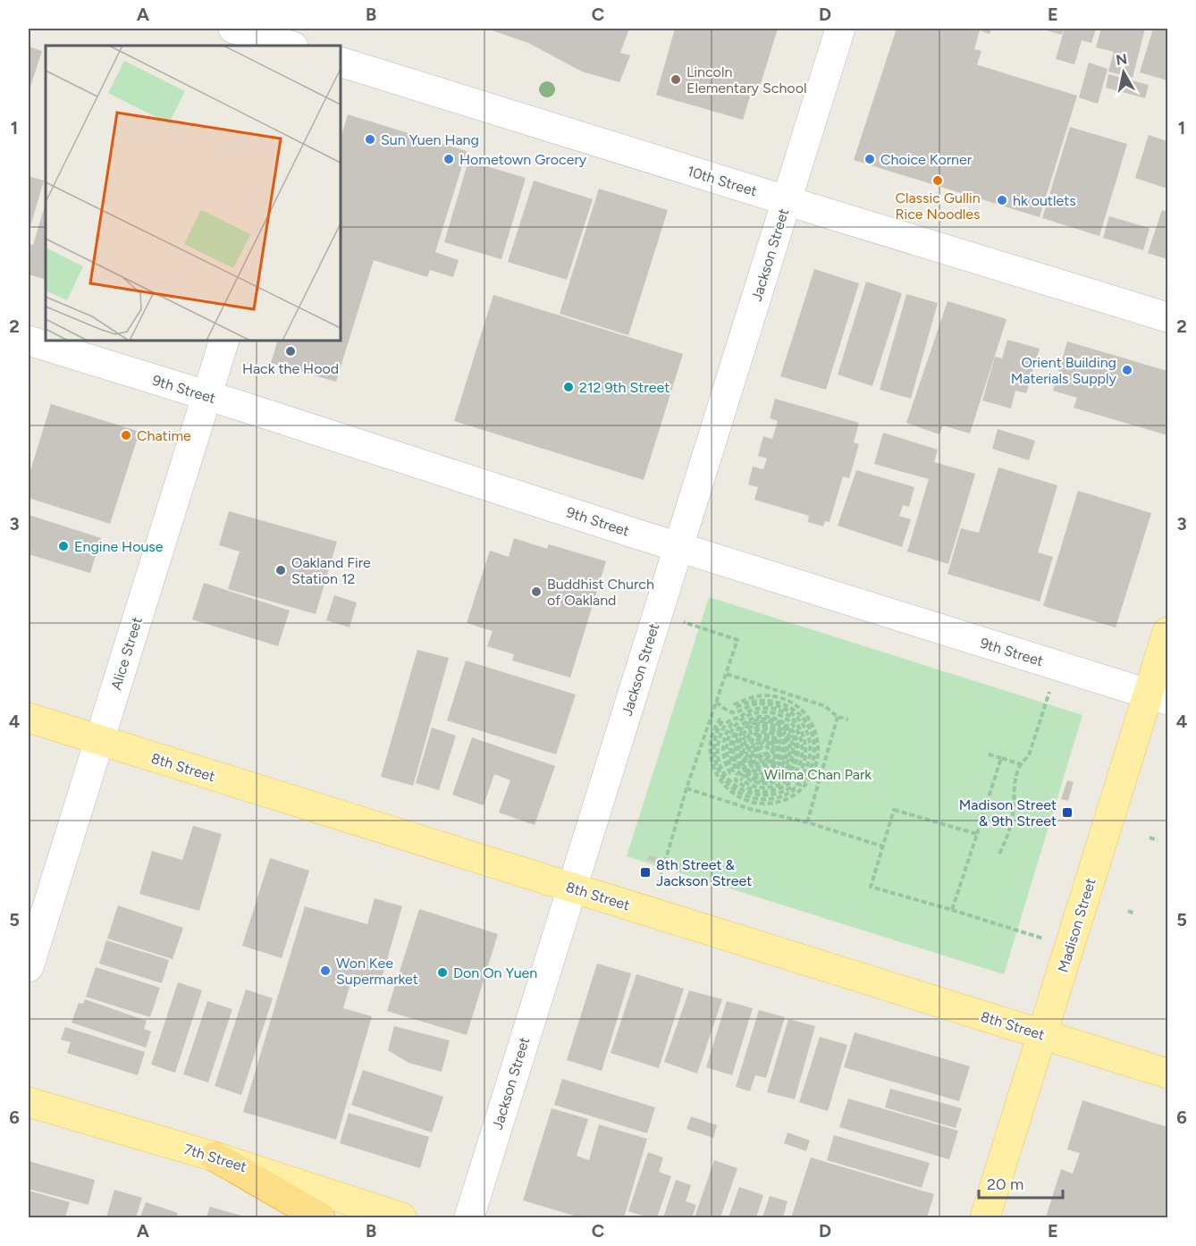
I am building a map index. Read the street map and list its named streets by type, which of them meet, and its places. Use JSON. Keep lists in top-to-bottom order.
{
  "streets": {
    "main road": ["8th Street", "Madison Street", "7th Street"],
    "street": [
      "10th Street",
      "Jackson Street",
      "9th Street",
      "Alice Street"
    ]
  },
  "crossings": [
    ["10th Street", "Jackson Street"],
    ["Jackson Street", "9th Street"],
    ["Jackson Street", "8th Street"],
    ["9th Street", "Alice Street"],
    ["9th Street", "Madison Street"],
    ["Alice Street", "8th Street"],
    ["8th Street", "Madison Street"]
  ],
  "parks": ["Wilma Chan Park"],
  "places": {
    "other": [
      "Lincoln Elementary School",
      "Sun Yuen Hang",
      "Hometown Grocery",
      "Choice Korner",
      "Classic Gullin Rice Noodles",
      "hk outlets",
      "Hack the Hood",
      "Orient Building Materials Supply",
      "212 9th Street",
      "Chatime",
      "Engine House",
      "Oakland Fire Station 12",
      "Buddhist Church of Oakland",
      "Won Kee Supermarket",
      "Don On Yuen"
    ],
    "transit": ["Madison Street & 9th Street", "8th Street & Jackson Street"]
  },
  "scale_bar": "20 m",
  "north": "top",
  "grid": {
    "columns": [
      "A",
      "B",
      "C",
      "D",
      "E"
    ],
    "rows": [
      "1",
      "2",
      "3",
      "4",
      "5",
      "6"
    ]
  }
}
